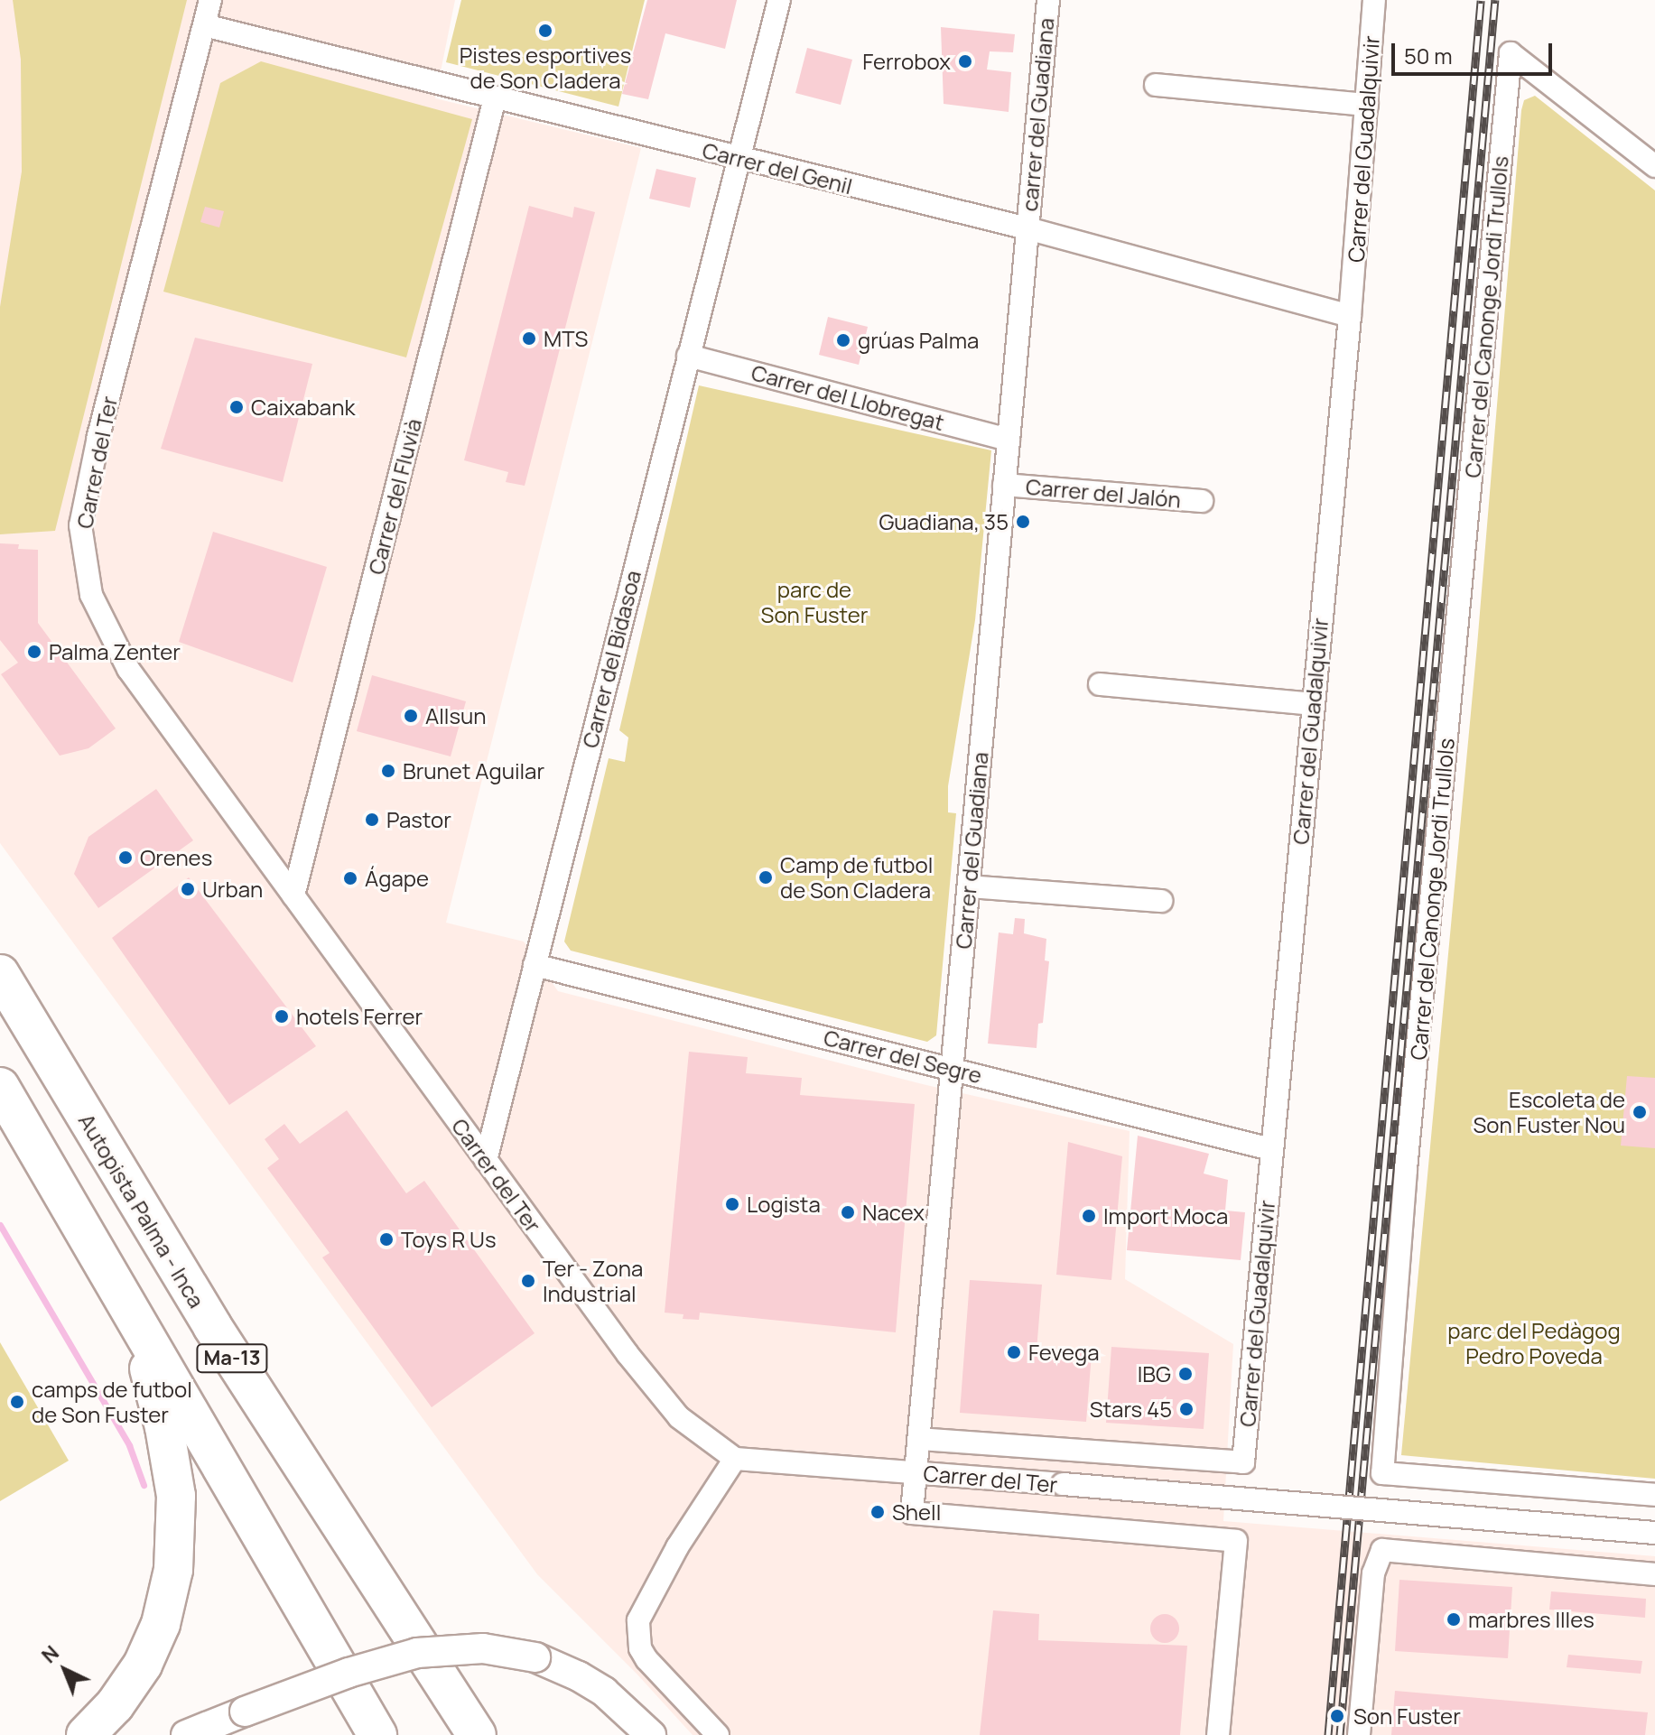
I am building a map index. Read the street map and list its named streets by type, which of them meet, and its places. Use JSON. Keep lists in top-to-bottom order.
{
  "streets": {
    "highway": ["Autopista Palma - Inca", "Ma-13"],
    "street": [
      "carrer del Guadiana",
      "Carrer del Guadalquivir",
      "Carrer del Genil",
      "Carrer del Canonge Jordi Trullols",
      "Carrer del Llobregat",
      "Carrer del Ter",
      "Carrer del Jalón",
      "Carrer del Fluvià",
      "Carrer del Bidasoa",
      "Carrer del Guadiana",
      "Carrer del Segre"
    ]
  },
  "crossings": [
    ["carrer del Guadiana", "Carrer del Genil"],
    ["carrer del Guadiana", "Carrer del Guadiana"],
    ["Carrer del Guadalquivir", "Carrer del Genil"],
    ["Carrer del Guadalquivir", "Carrer del Ter"],
    ["Carrer del Guadalquivir", "Carrer del Segre"],
    ["Carrer del Genil", "Carrer del Ter"],
    ["Carrer del Genil", "Carrer del Fluvià"],
    ["Carrer del Genil", "Carrer del Bidasoa"],
    ["Carrer del Genil", "Carrer del Guadiana"],
    ["Carrer del Llobregat", "Carrer del Bidasoa"],
    ["Carrer del Llobregat", "Carrer del Guadiana"],
    ["Carrer del Ter", "Carrer del Fluvià"],
    ["Carrer del Ter", "Carrer del Bidasoa"],
    ["Carrer del Ter", "Carrer del Guadiana"],
    ["Carrer del Jalón", "Carrer del Guadiana"],
    ["Carrer del Bidasoa", "Carrer del Segre"],
    ["Carrer del Guadiana", "Carrer del Segre"]
  ],
  "parks": ["parc de Son Fuster", "parc del Pedàgog Pedro Poveda"],
  "places": [
    "Pistes esportives de Son Cladera",
    "Ferrobox",
    "MTS",
    "grúas Palma",
    "Caixabank",
    "Guadiana, 35",
    "Palma Zenter",
    "Allsun",
    "Brunet Aguilar",
    "Pastor",
    "Orenes",
    "Camp de futbol de Son Cladera",
    "Ágape",
    "Urban",
    "hotels Ferrer",
    "Escoleta de Son Fuster Nou",
    "Logista",
    "Nacex",
    "Import Moca",
    "Toys R Us",
    "Ter - Zona Industrial",
    "Fevega",
    "IBG",
    "camps de futbol de Son Fuster",
    "Stars 45",
    "Shell",
    "marbres Illes",
    "Son Fuster"
  ],
  "scale_bar": "50 m",
  "north": "top left"
}
